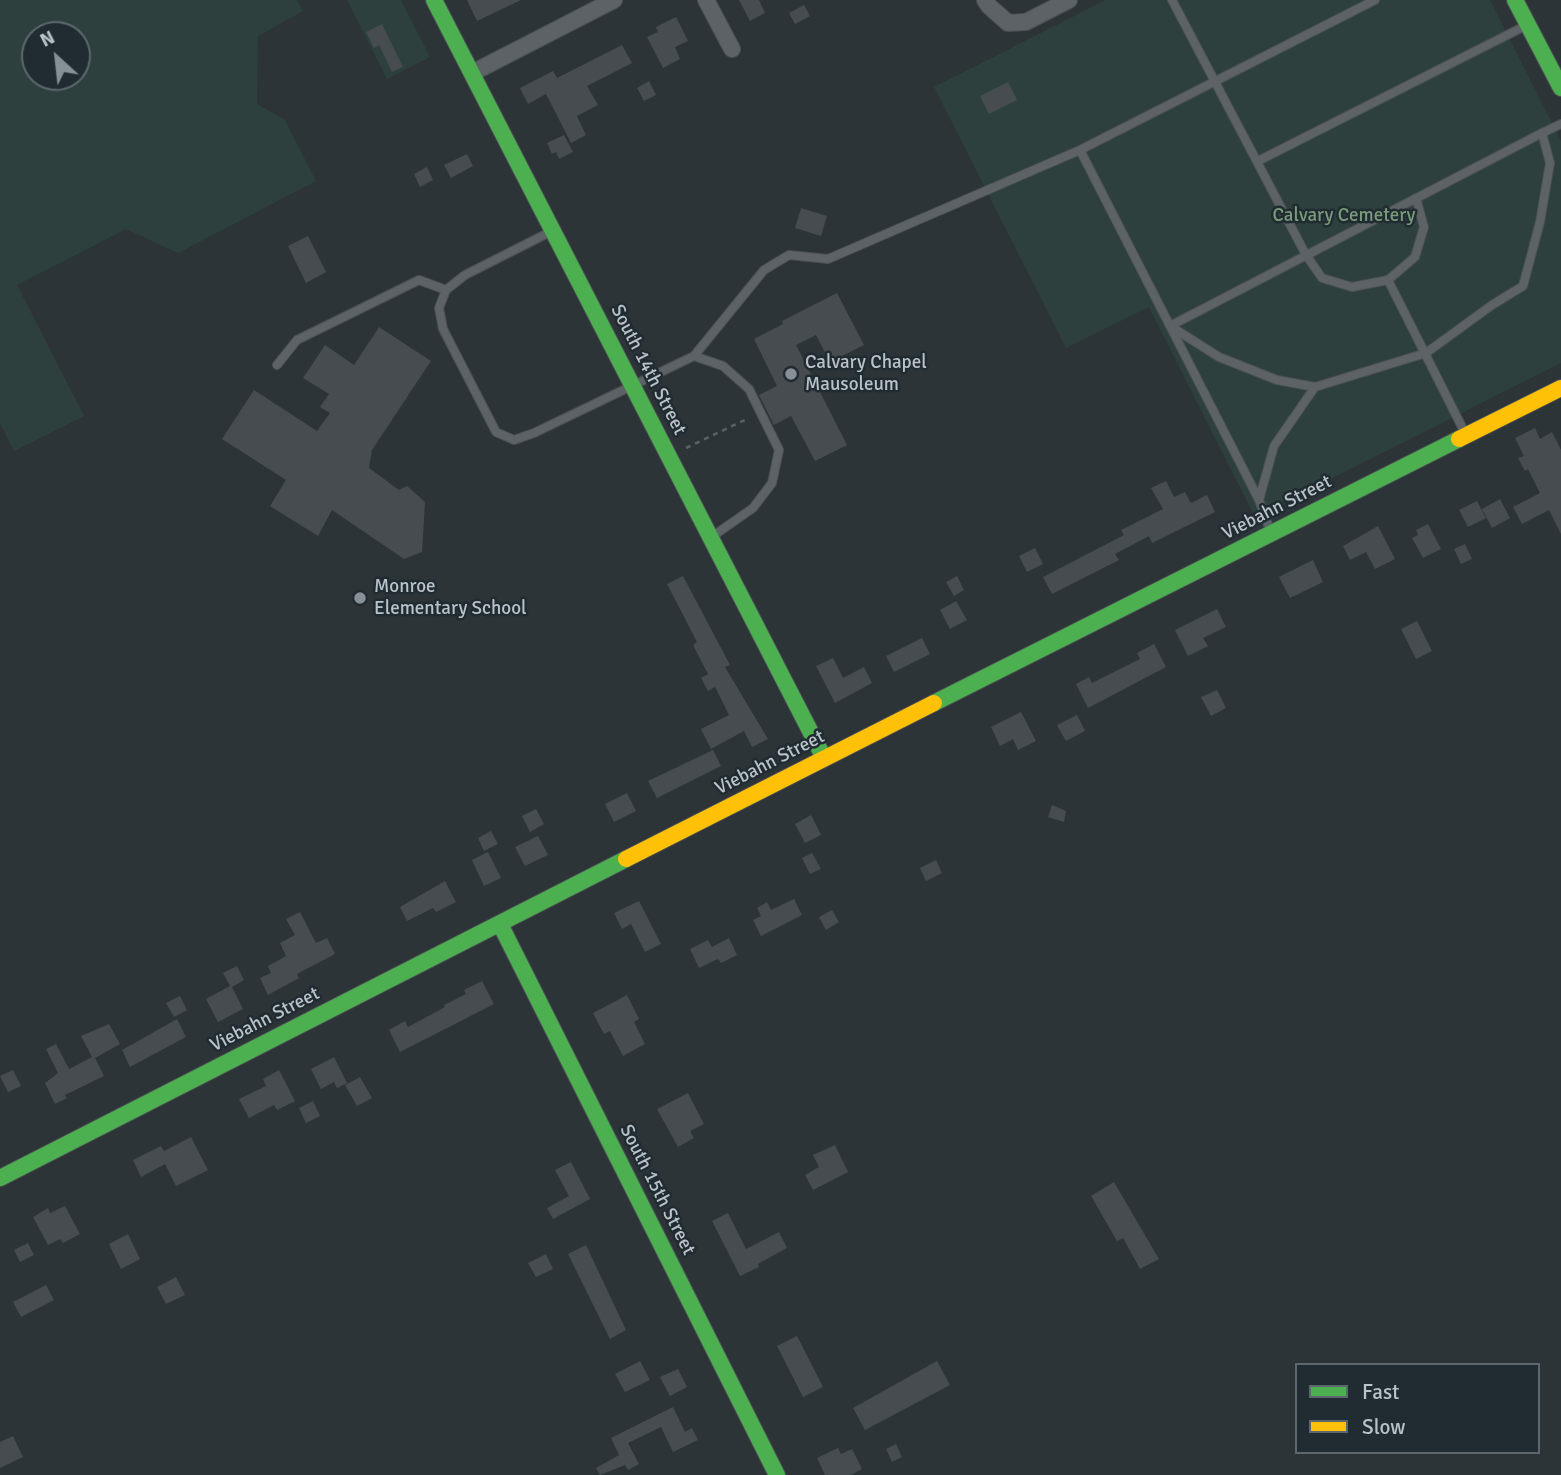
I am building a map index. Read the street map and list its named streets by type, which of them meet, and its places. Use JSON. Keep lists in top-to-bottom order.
{
  "streets": {
    "street": ["South 14th Street", "Viebahn Street", "South 15th Street"]
  },
  "crossings": [
    ["South 14th Street", "Viebahn Street"],
    ["Viebahn Street", "South 15th Street"]
  ],
  "parks": ["Calvary Cemetery"],
  "places": ["Calvary Chapel Mausoleum", "Monroe Elementary School"],
  "legend": ["Fast", "Slow"],
  "north": "top left"
}
